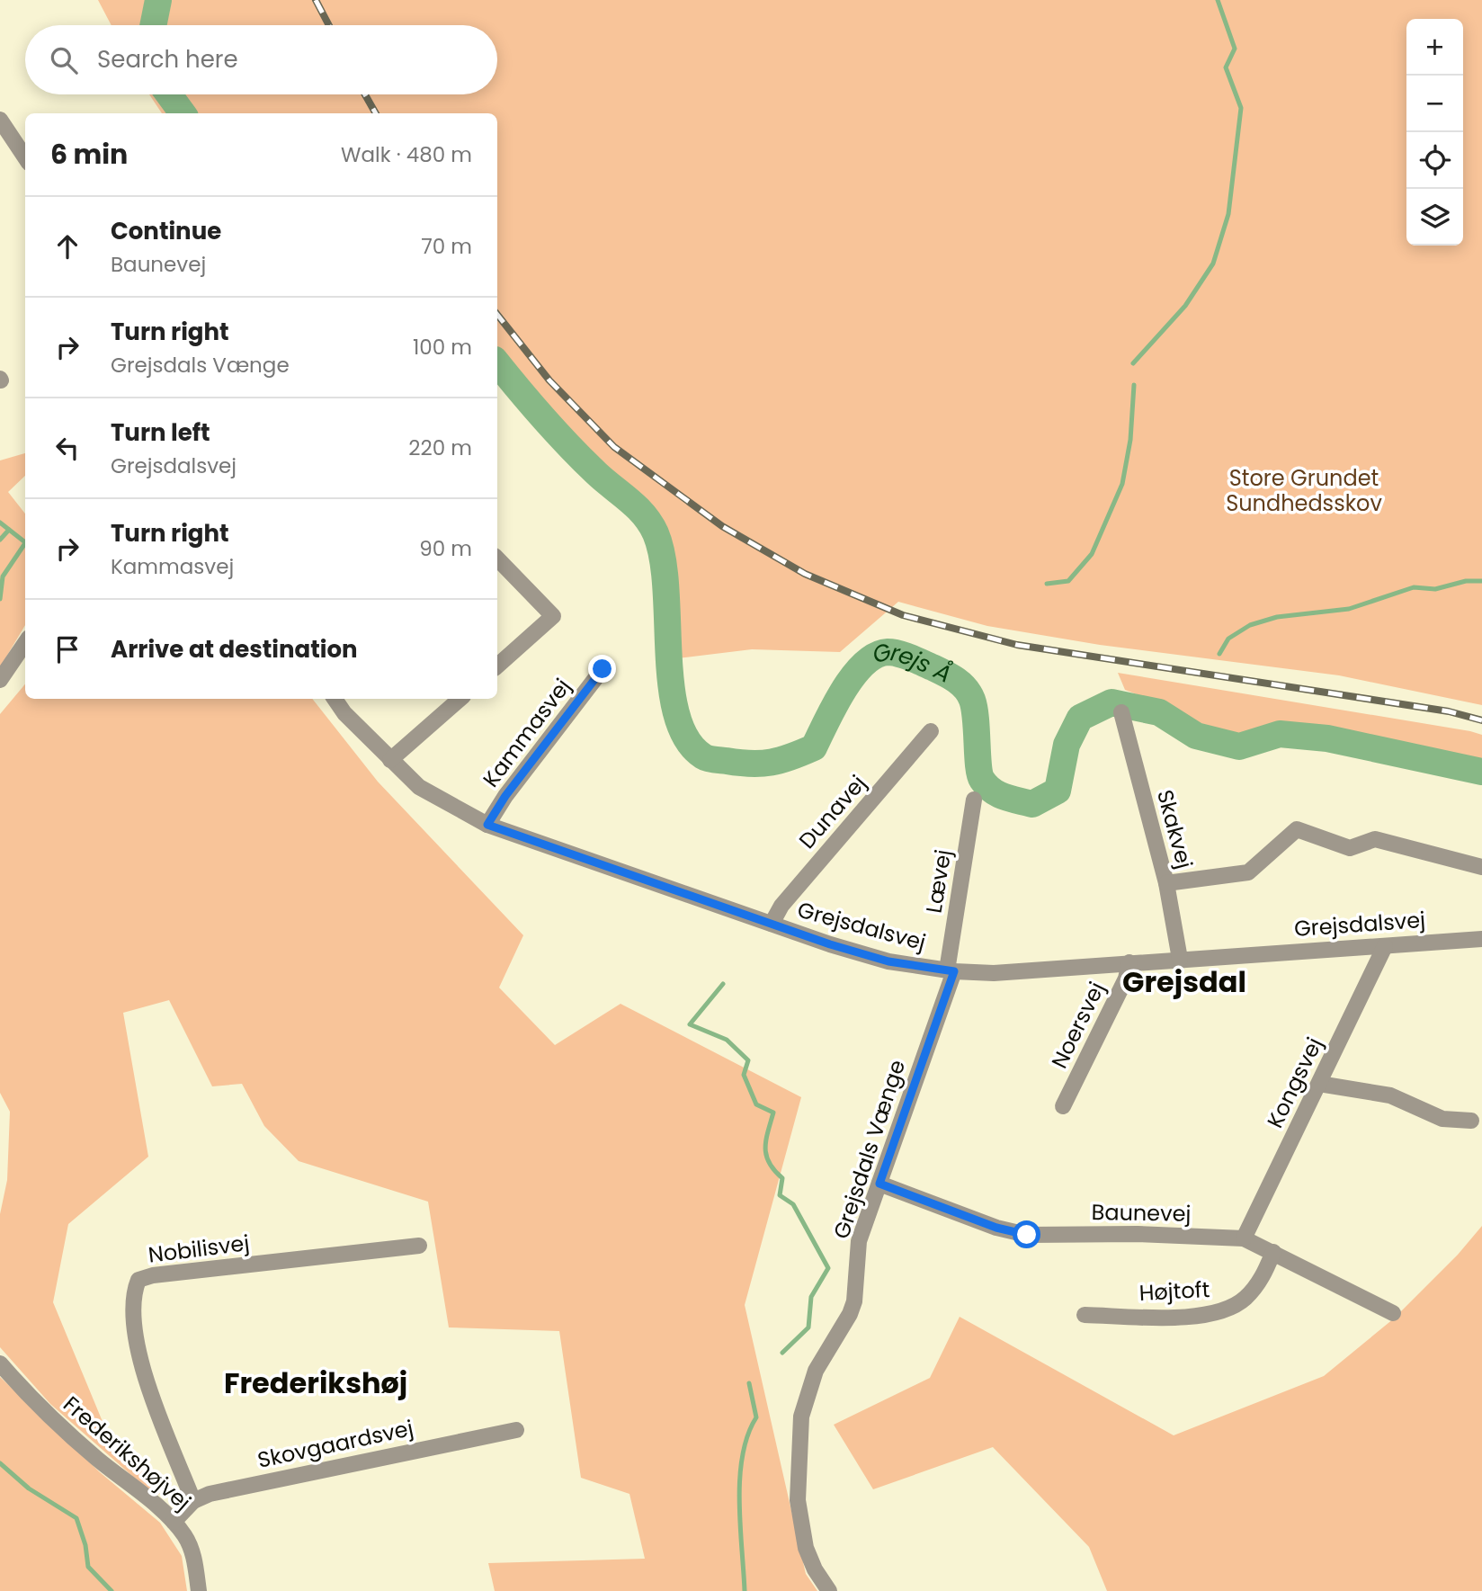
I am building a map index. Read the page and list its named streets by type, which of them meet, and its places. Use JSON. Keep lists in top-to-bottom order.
{
  "streets": {
    "street": [
      "Kammasvej",
      "Dunavej",
      "Skakvej",
      "Lævej",
      "Grejsdalsvej",
      "Noersvej",
      "Kongsvej",
      "Grejsdals Vænge",
      "Baunevej",
      "Nobilisvej",
      "Højtoft",
      "Skovgaardsvej",
      "Frederikshøjvej"
    ]
  },
  "crossings": [
    ["Kammasvej", "Grejsdalsvej"],
    ["Dunavej", "Grejsdalsvej"],
    ["Skakvej", "Grejsdalsvej"],
    ["Lævej", "Grejsdalsvej"],
    ["Lævej", "Grejsdals Vænge"],
    ["Grejsdalsvej", "Noersvej"],
    ["Grejsdalsvej", "Kongsvej"],
    ["Grejsdalsvej", "Grejsdals Vænge"],
    ["Kongsvej", "Baunevej"],
    ["Grejsdals Vænge", "Baunevej"],
    ["Baunevej", "Højtoft"],
    ["Nobilisvej", "Skovgaardsvej"],
    ["Skovgaardsvej", "Frederikshøjvej"]
  ],
  "districts": ["Grejsdal", "Frederikshøj"],
  "water": ["Grejs Å"],
  "parks": ["Store Grundet Sundhedsskov"],
  "page": {
    "map_buttons": ["+", "−"],
    "search": "Search here",
    "heading": ["6 min", "Walk · 480 m"],
    "list": [
      ["Continue", "Baunevej", "70 m"],
      ["Turn right", "Grejsdals Vænge", "100 m"],
      ["Turn left", "Grejsdalsvej", "220 m"],
      ["Turn right", "Kammasvej", "90 m"],
      "Arrive at destination"
    ]
  }
}
